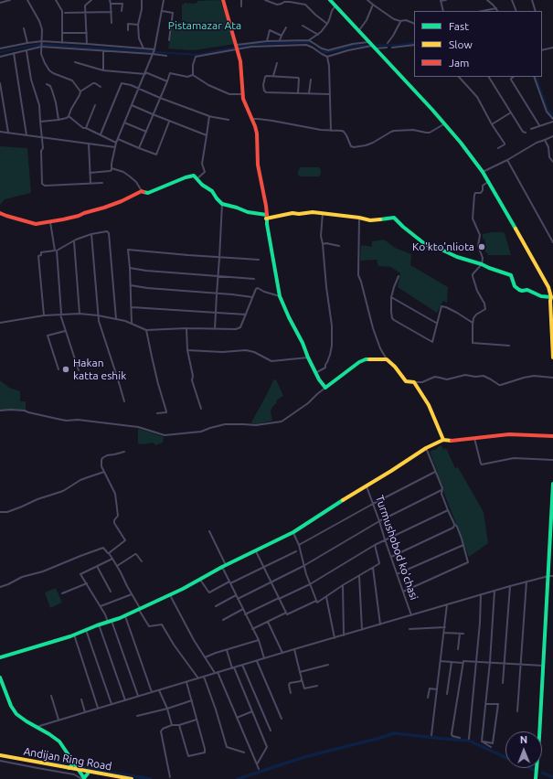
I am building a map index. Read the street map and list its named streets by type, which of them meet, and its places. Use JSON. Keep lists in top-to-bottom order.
{
  "streets": {
    "main road": ["Andijan Ring Road"],
    "street": ["Turmushobod ko'chasi"]
  },
  "parks": ["Pistamazar Ata"],
  "places": ["Ko'kto'nliota", "Hakan katta eshik"],
  "legend": ["Fast", "Slow", "Jam"],
  "north": "top"
}
